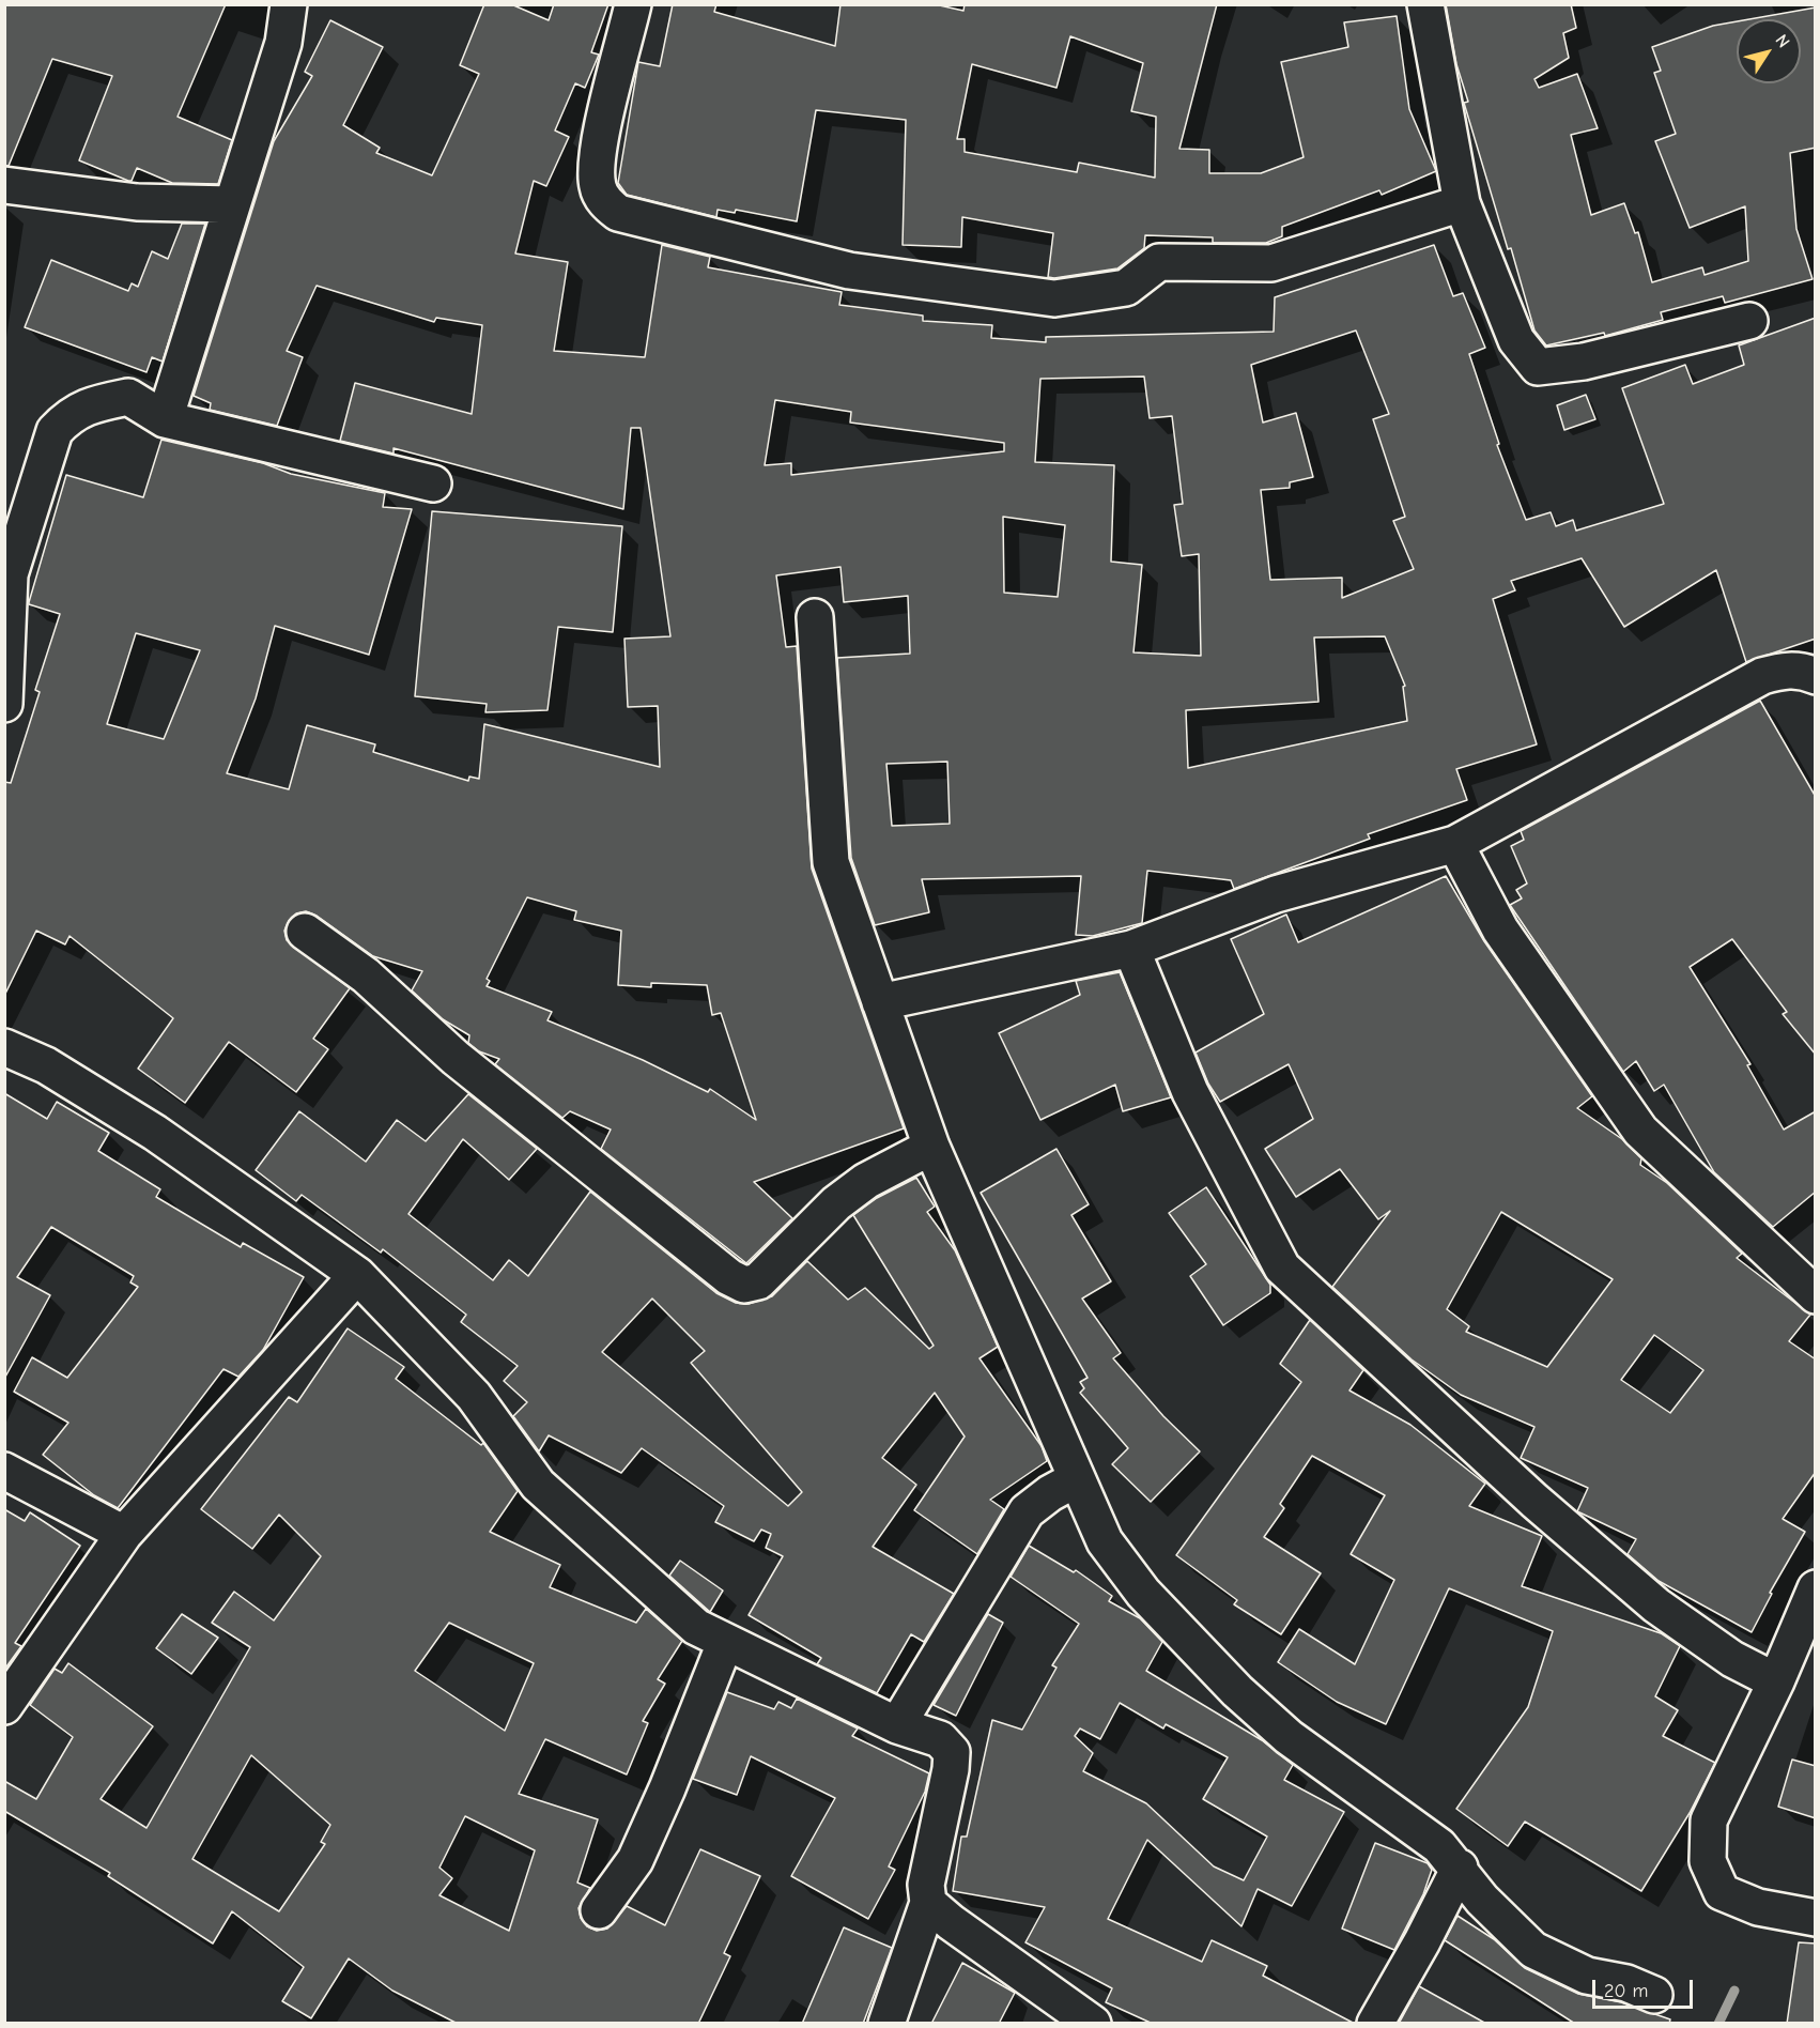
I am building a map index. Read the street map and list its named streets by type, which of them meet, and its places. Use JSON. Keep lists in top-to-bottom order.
{
  "scale_bar": "20 m",
  "north": "top right"
}
